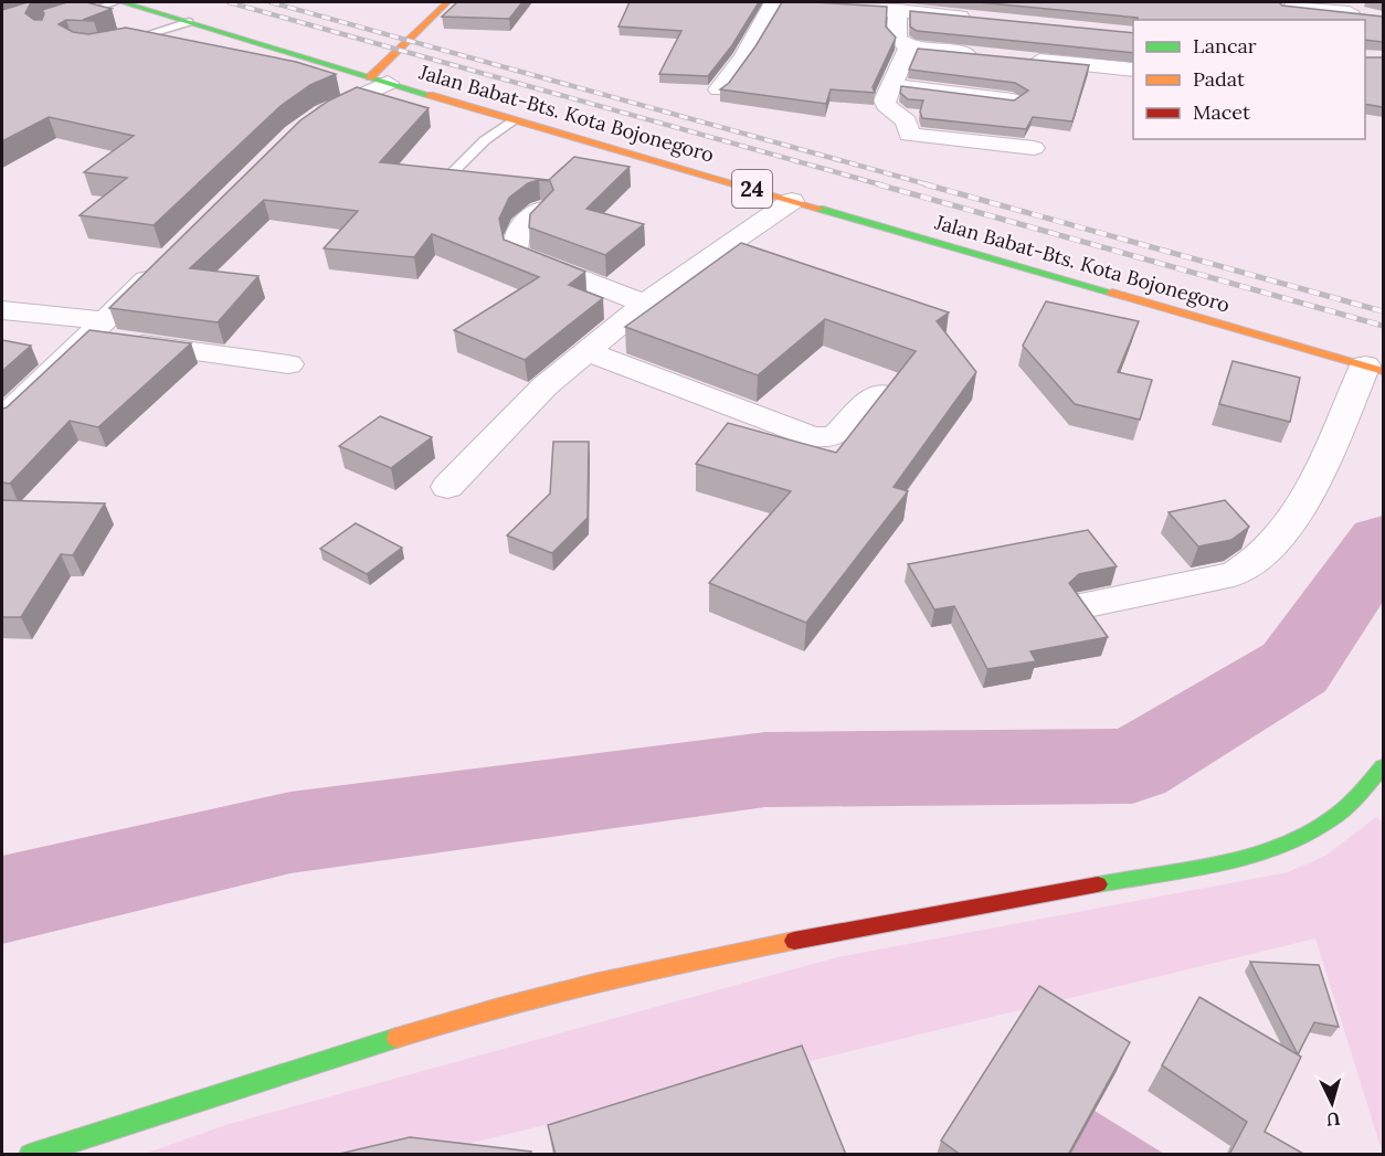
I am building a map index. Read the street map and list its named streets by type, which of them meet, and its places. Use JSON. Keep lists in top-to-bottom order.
{
  "streets": {
    "main road": ["Jalan Babat-Bts. Kota Bojonegoro", "24"]
  },
  "legend": ["Lancar", "Padat", "Macet"],
  "north": "bottom"
}
